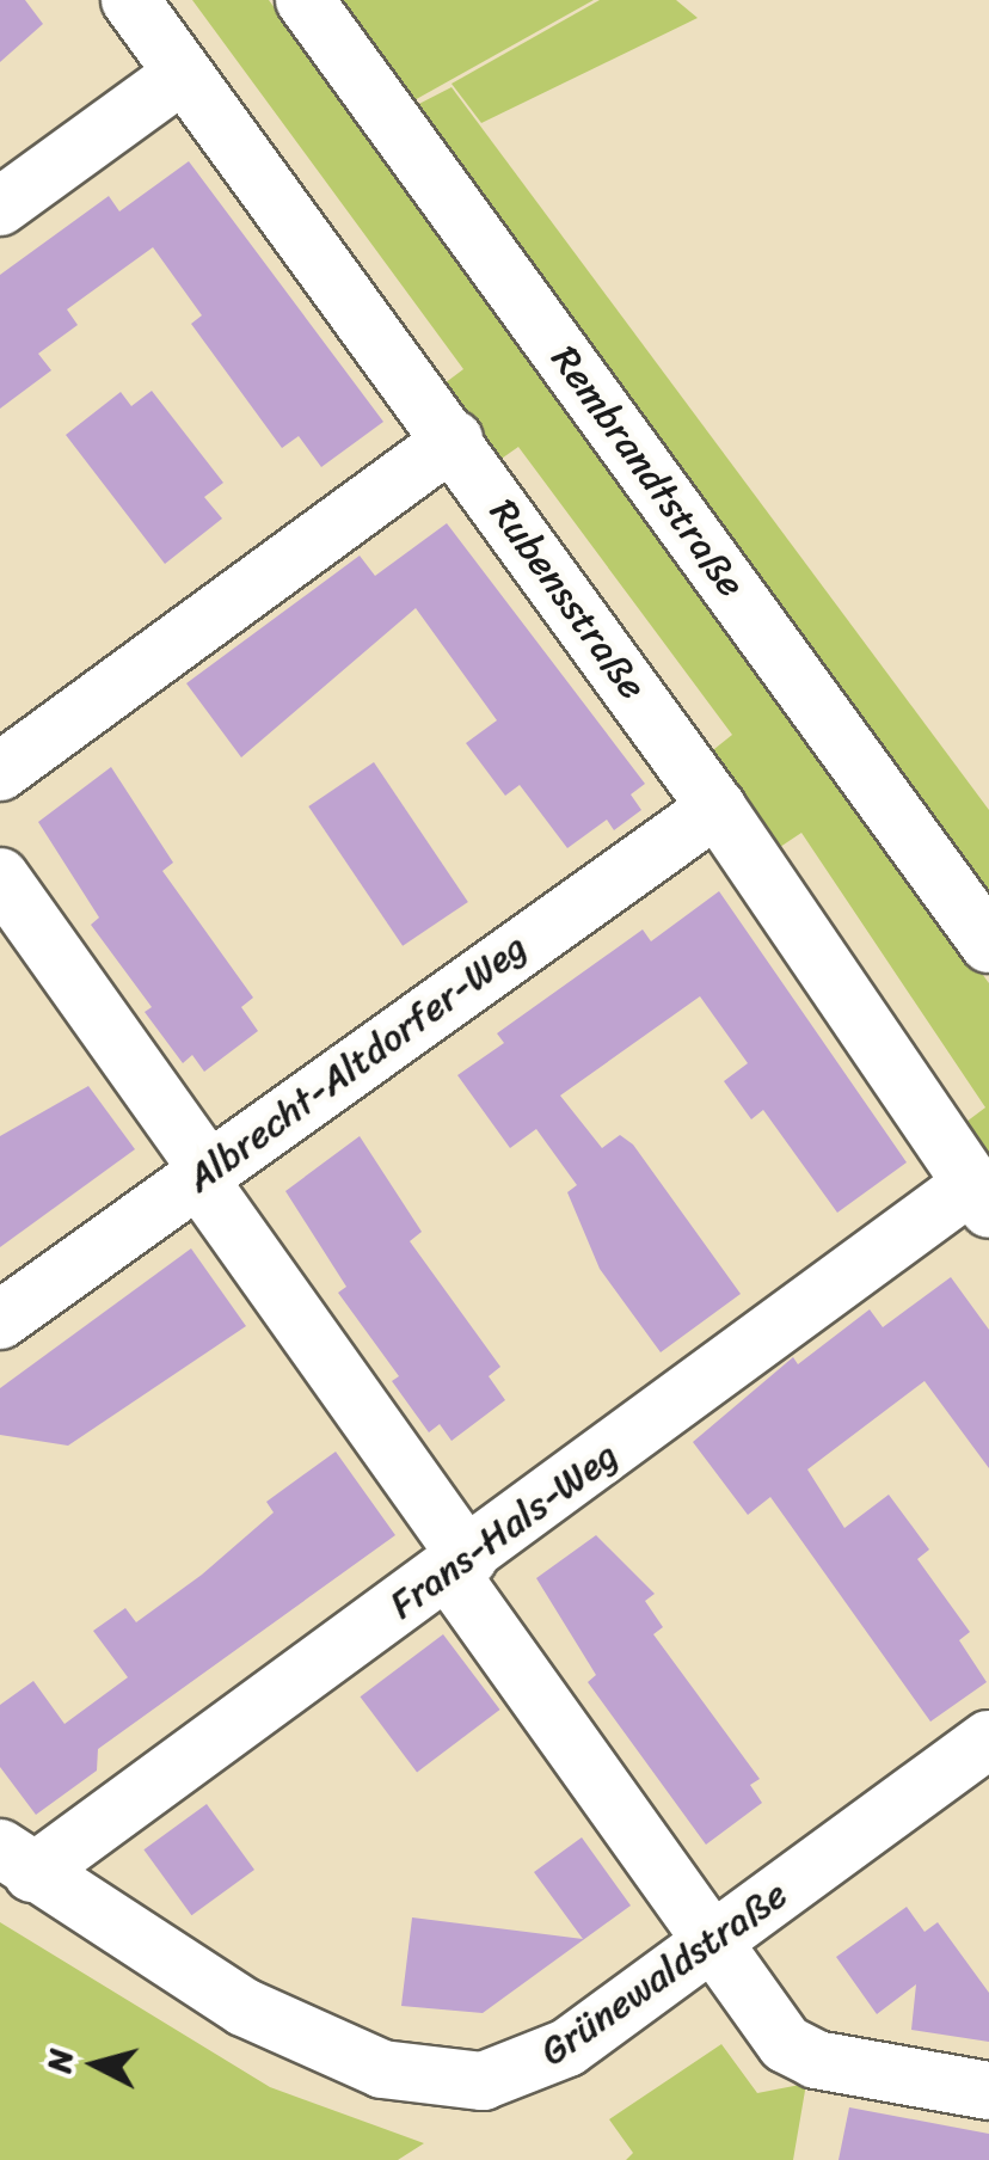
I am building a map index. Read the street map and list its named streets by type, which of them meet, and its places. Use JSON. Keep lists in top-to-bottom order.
{
  "streets": {
    "street": [
      "Rembrandtstraße",
      "Rubensstraße",
      "Albrecht-Altdorfer-Weg",
      "Frans-Hals-Weg",
      "Grünewaldstraße"
    ]
  },
  "crossings": [
    ["Rubensstraße", "Albrecht-Altdorfer-Weg"],
    ["Rubensstraße", "Frans-Hals-Weg"],
    ["Frans-Hals-Weg", "Grünewaldstraße"]
  ],
  "north": "left"
}
